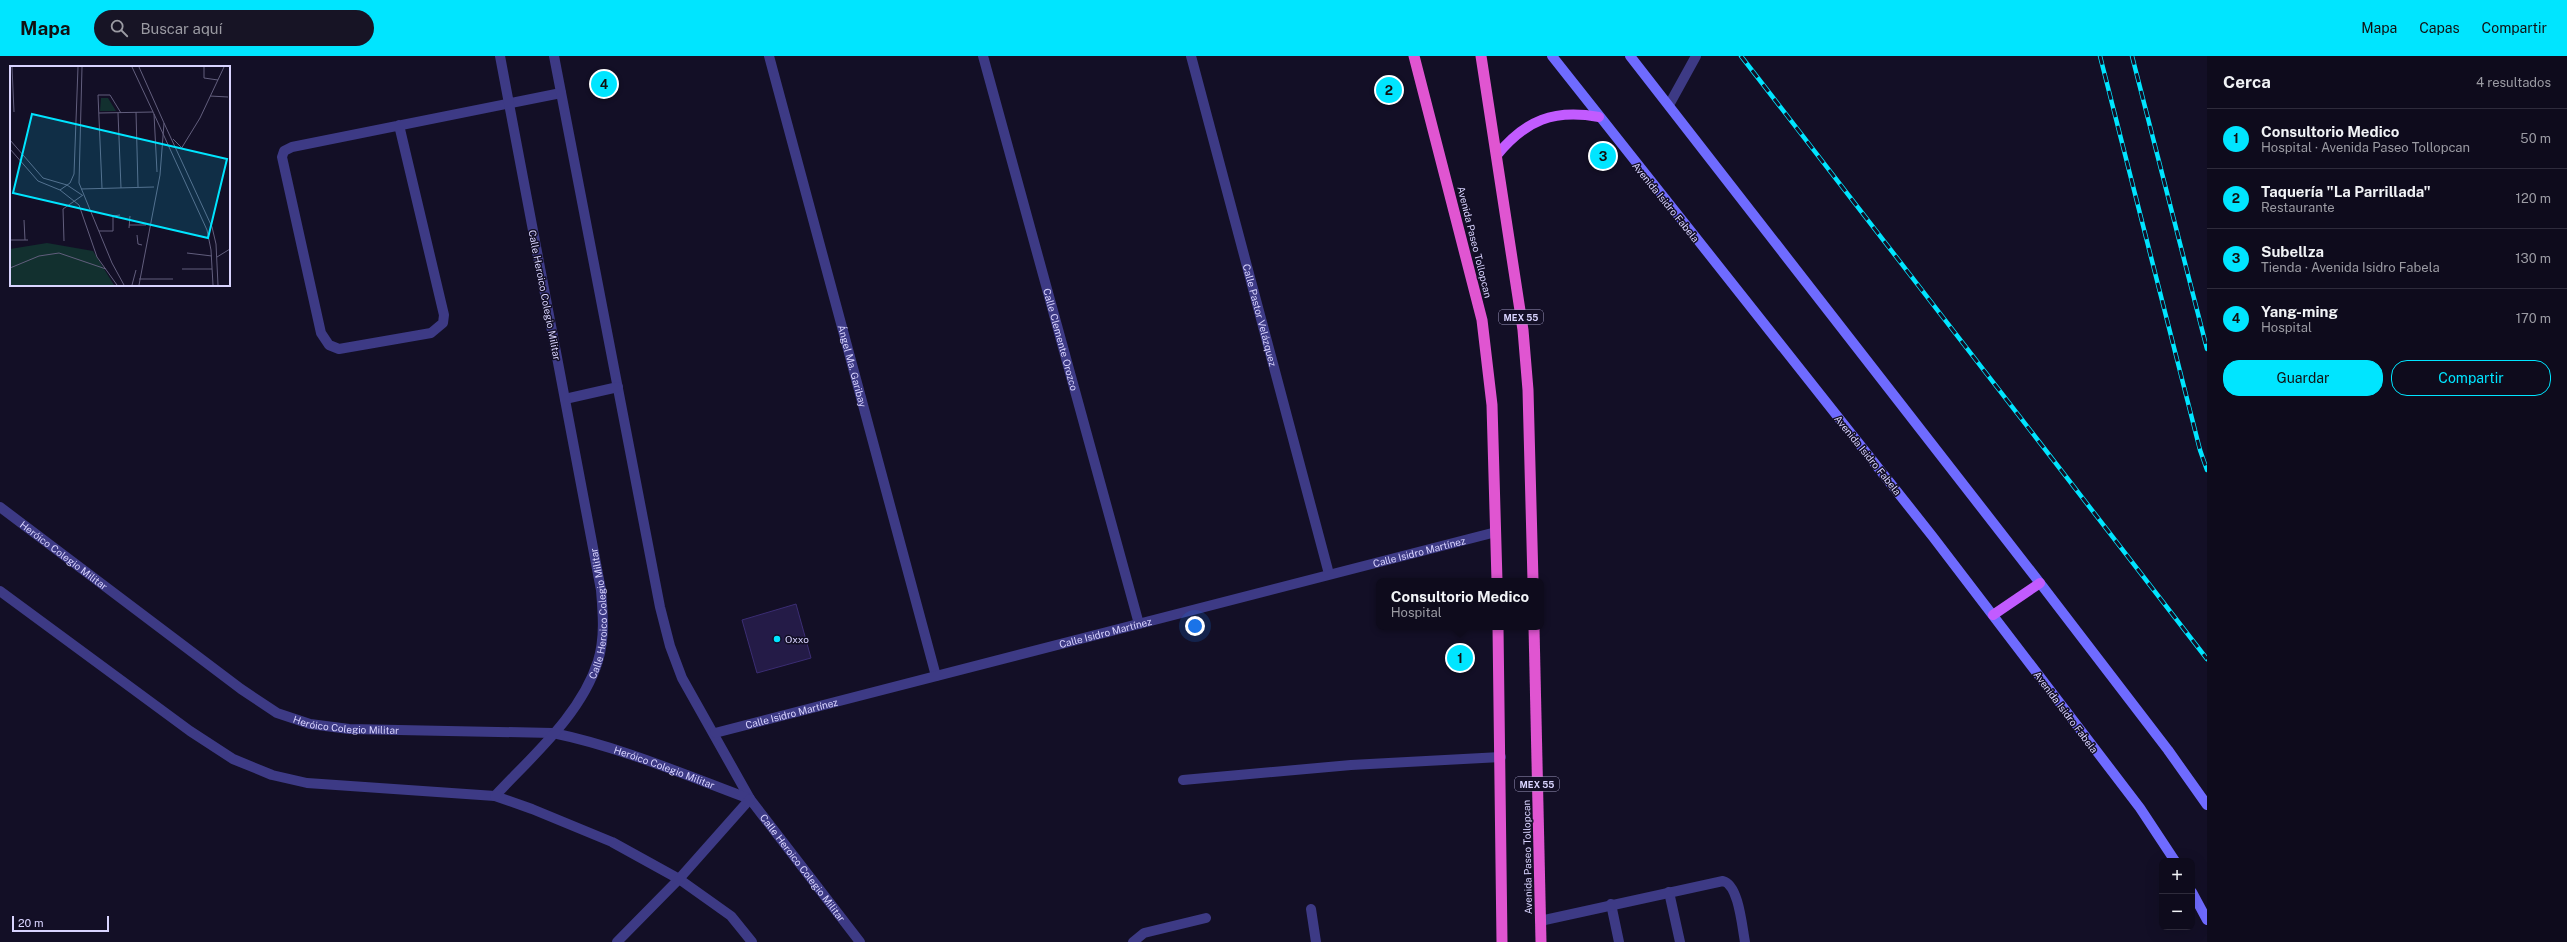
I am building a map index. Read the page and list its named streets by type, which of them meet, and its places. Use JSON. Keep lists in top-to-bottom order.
{
  "streets": {
    "highway": ["Avenida Paseo Tollopcan", "MEX 55"],
    "main road": ["Avenida Isidro Fabela"],
    "street": [
      "Calle Heroico Colegio Militar",
      "Calle Pastor Velázquez",
      "Calle Clemente Orozco",
      "Ángel Ma. Garibay",
      "Calle Isidro Martínez",
      "Heróico Colegio Militar"
    ]
  },
  "crossings": [
    ["Avenida Paseo Tollopcan", "Calle Isidro Martínez"],
    ["Calle Heroico Colegio Militar", "Calle Isidro Martínez"],
    ["Calle Heroico Colegio Militar", "Heróico Colegio Militar"],
    ["Calle Pastor Velázquez", "Calle Isidro Martínez"],
    ["Calle Clemente Orozco", "Calle Isidro Martínez"],
    ["Ángel Ma. Garibay", "Calle Isidro Martínez"]
  ],
  "places": ["Oxxo"],
  "scale_bar": "20 m",
  "page": {
    "header": "Mapa",
    "search": "Buscar aquí",
    "nav": ["Mapa", "Capas", "Compartir"],
    "heading": ["Cerca", "4 resultados"],
    "pins": [
      "4",
      "2",
      "3",
      "1"
    ],
    "list": [
      {
        "mark": "1",
        "name": "Consultorio Medico",
        "note": "Hospital · Avenida Paseo Tollopcan",
        "value": "50 m"
      },
      {
        "mark": "2",
        "name": "Taquería \"La Parrillada\"",
        "note": "Restaurante",
        "value": "120 m"
      },
      {
        "mark": "3",
        "name": "Subellza",
        "note": "Tienda · Avenida Isidro Fabela",
        "value": "130 m"
      },
      {
        "mark": "4",
        "name": "Yang-ming",
        "note": "Hospital",
        "value": "170 m"
      }
    ],
    "buttons": ["Guardar", "Compartir"],
    "popup": ["Consultorio Medico", "Hospital"],
    "map_buttons": ["+", "−"],
    "scale": "20 m"
  }
}
